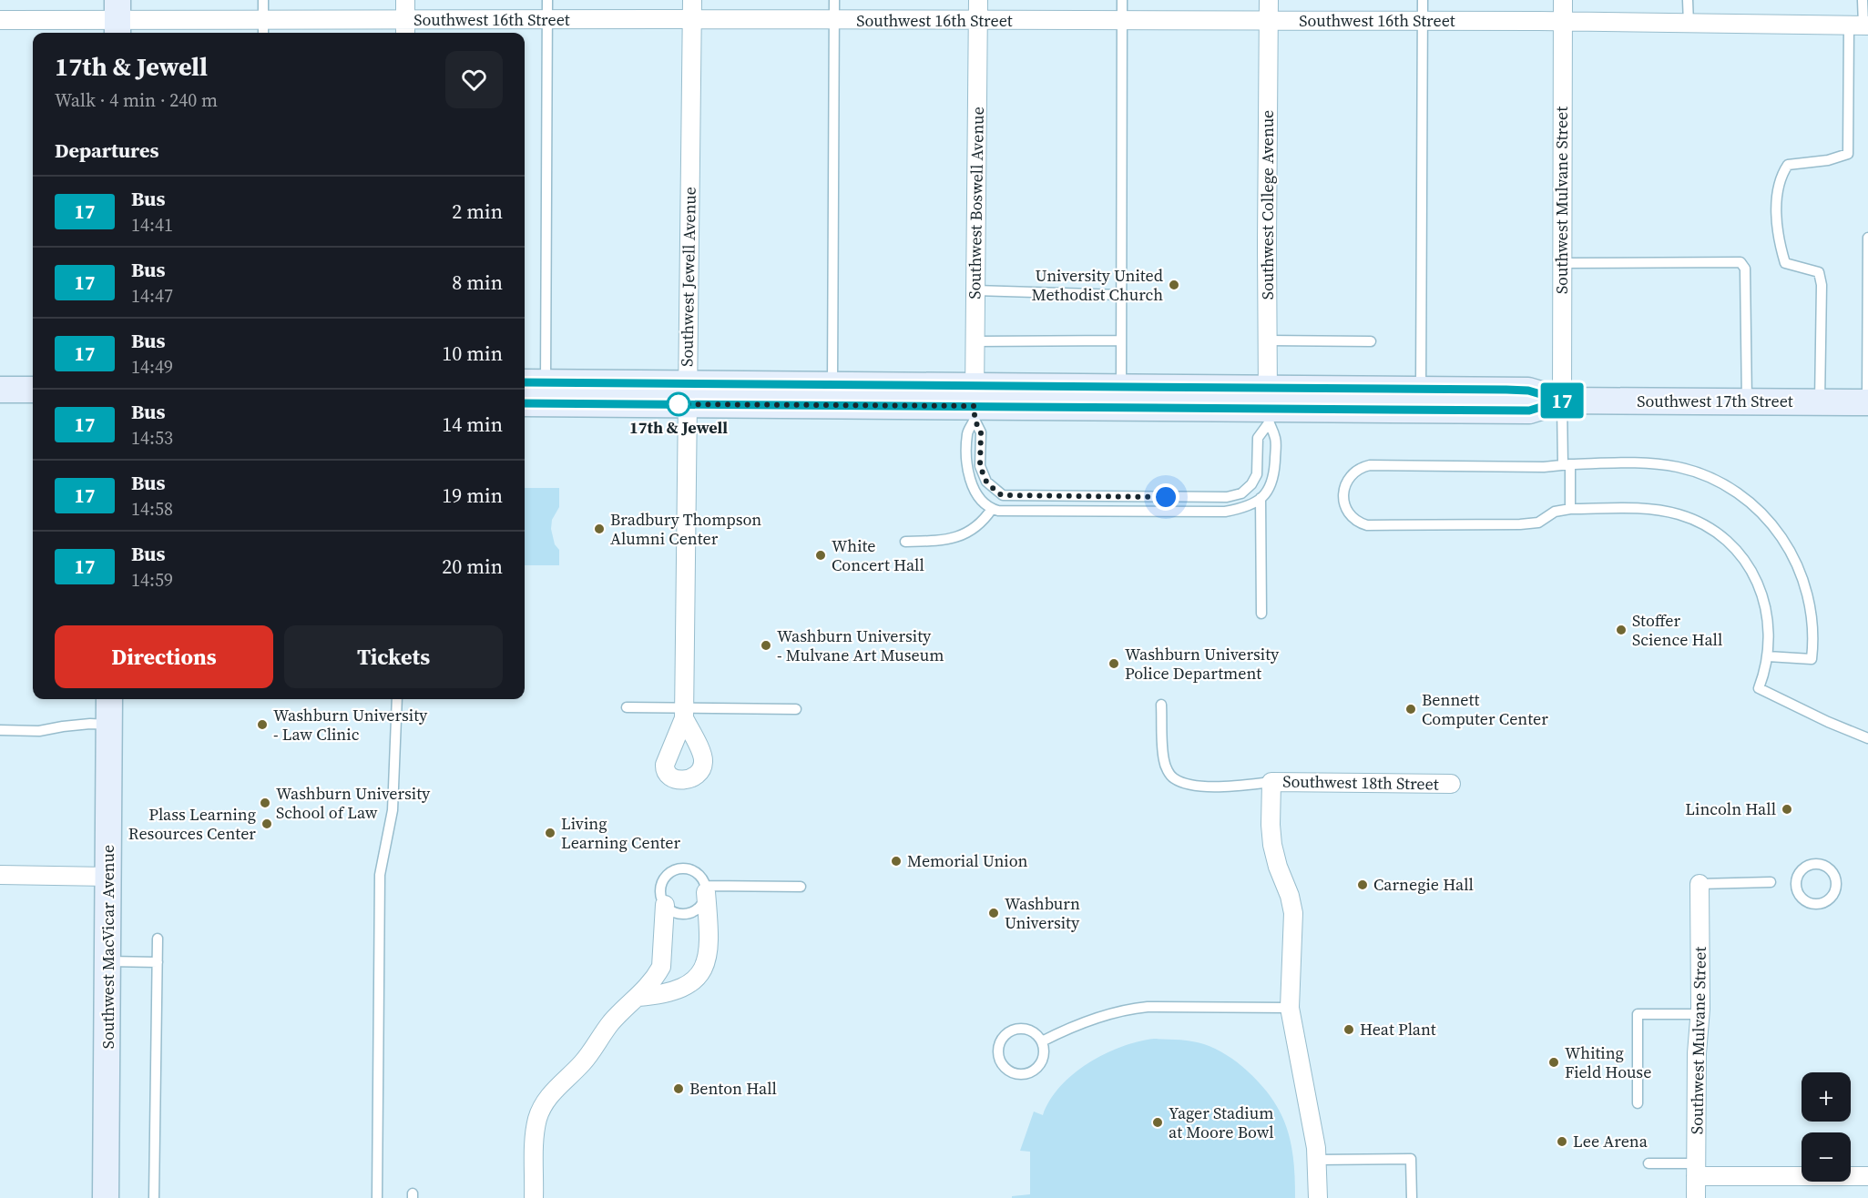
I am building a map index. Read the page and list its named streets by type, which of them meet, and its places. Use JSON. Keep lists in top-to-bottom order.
{
  "streets": {
    "main road": ["Southwest 17th Street", "Southwest MacVicar Avenue"],
    "street": [
      "Southwest 16th Street",
      "Southwest Mulvane Street",
      "Southwest Boswell Avenue",
      "Southwest College Avenue",
      "Southwest Jewell Avenue",
      "Southwest 18th Street"
    ]
  },
  "crossings": [
    ["Southwest 16th Street", "Southwest Mulvane Street"],
    ["Southwest 16th Street", "Southwest Boswell Avenue"],
    ["Southwest 16th Street", "Southwest College Avenue"],
    ["Southwest 16th Street", "Southwest Jewell Avenue"],
    ["Southwest Mulvane Street", "Southwest 17th Street"],
    ["Southwest Boswell Avenue", "Southwest 17th Street"],
    ["Southwest College Avenue", "Southwest 17th Street"],
    ["Southwest Jewell Avenue", "Southwest 17th Street"]
  ],
  "places": [
    "University United Methodist Church",
    "17th & Jewell",
    "Bradbury Thompson Alumni Center",
    "White Concert Hall",
    "Stoffer Science Hall",
    "Washburn University - Mulvane Art Museum",
    "Washburn University Police Department",
    "Bennett Computer Center",
    "Washburn University - Law Clinic",
    "Washburn University School of Law",
    "Lincoln Hall",
    "Plass Learning Resources Center",
    "Living Learning Center",
    "Memorial Union",
    "Carnegie Hall",
    "Washburn University",
    "Heat Plant",
    "Whiting Field House",
    "Benton Hall",
    "Yager Stadium at Moore Bowl",
    "Lee Arena"
  ],
  "lines": ["bus line 17"],
  "page": {
    "on_map": "17",
    "heading": [
      ["17th & Jewell", "Walk · 4 min · 240 m"],
      "Departures"
    ],
    "list": [
      {
        "mark": "17",
        "name": "Bus",
        "note": "14:41",
        "value": "2 min"
      },
      {
        "mark": "17",
        "name": "Bus",
        "note": "14:47",
        "value": "8 min"
      },
      {
        "mark": "17",
        "name": "Bus",
        "note": "14:49",
        "value": "10 min"
      },
      {
        "mark": "17",
        "name": "Bus",
        "note": "14:53",
        "value": "14 min"
      },
      {
        "mark": "17",
        "name": "Bus",
        "note": "14:58",
        "value": "19 min"
      },
      {
        "mark": "17",
        "name": "Bus",
        "note": "14:59",
        "value": "20 min"
      }
    ],
    "buttons": ["Directions", "Tickets"],
    "map_buttons": ["+", "−"]
  }
}
